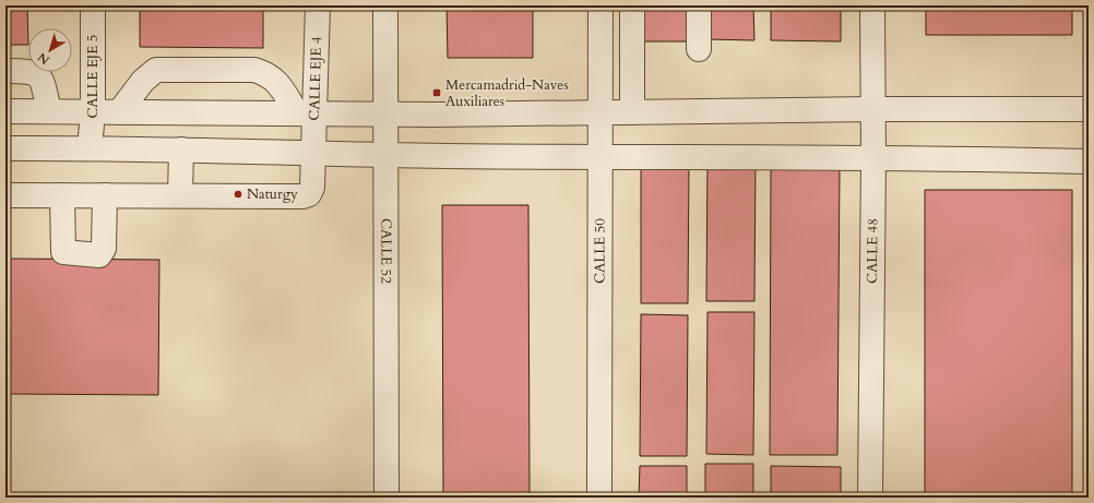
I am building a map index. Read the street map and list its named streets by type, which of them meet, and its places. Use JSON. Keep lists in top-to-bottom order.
{
  "streets": {
    "street": [
      "CALLE EJE 5",
      "CALLE EJE 4",
      "CALLE 52",
      "CALLE 50",
      "CALLE 48"
    ]
  },
  "places": {
    "transit": ["Mercamadrid-Naves Auxiliares"],
    "other": ["Naturgy"]
  },
  "north": "bottom left"
}
